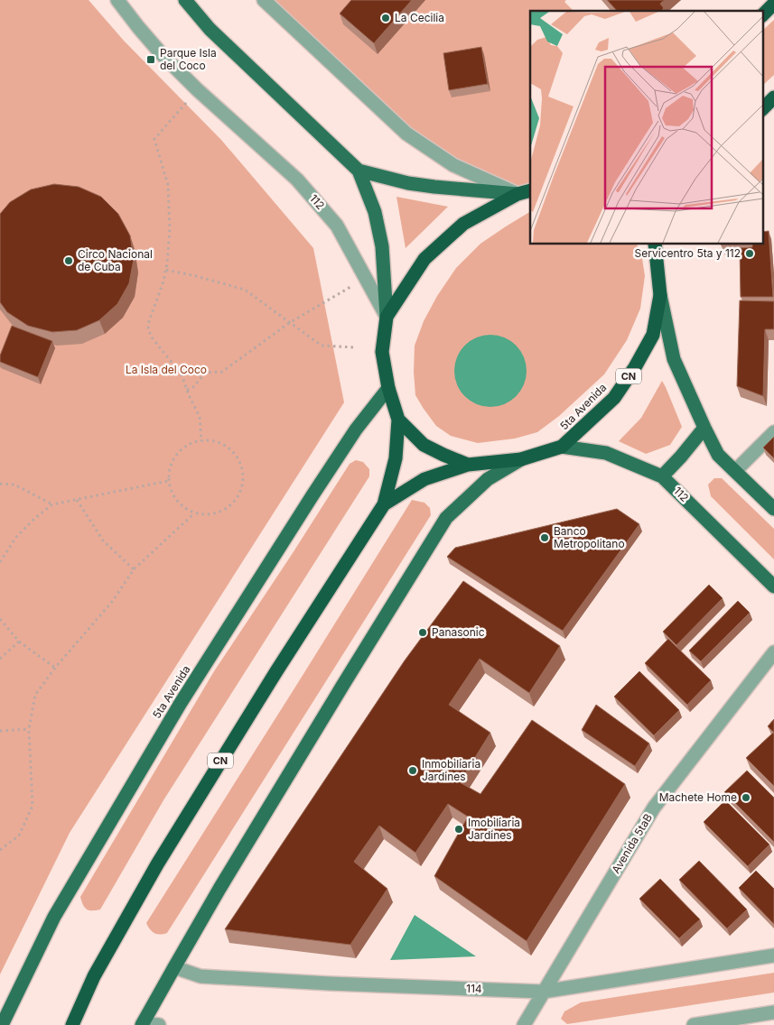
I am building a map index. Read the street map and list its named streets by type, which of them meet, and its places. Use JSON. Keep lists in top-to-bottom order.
{
  "streets": {
    "highway": ["CN", "5ta Avenida"],
    "main road": ["112"],
    "street": ["Avenida 5taB", "114"]
  },
  "crossings": [
    ["112", "5ta Avenida"],
    ["5ta Avenida", "114"],
    ["Avenida 5taB", "114"]
  ],
  "parks": ["La Isla del Coco"],
  "places": {
    "other": [
      "La Cecilia",
      "Servicentro 5ta y 112",
      "Circo Nacional de Cuba",
      "Banco Metropolitano",
      "Panasonic",
      "Inmobiliaria Jardines",
      "Machete Home",
      "Imobiliaria Jardines"
    ],
    "transit": ["Parque Isla del Coco"]
  }
}
